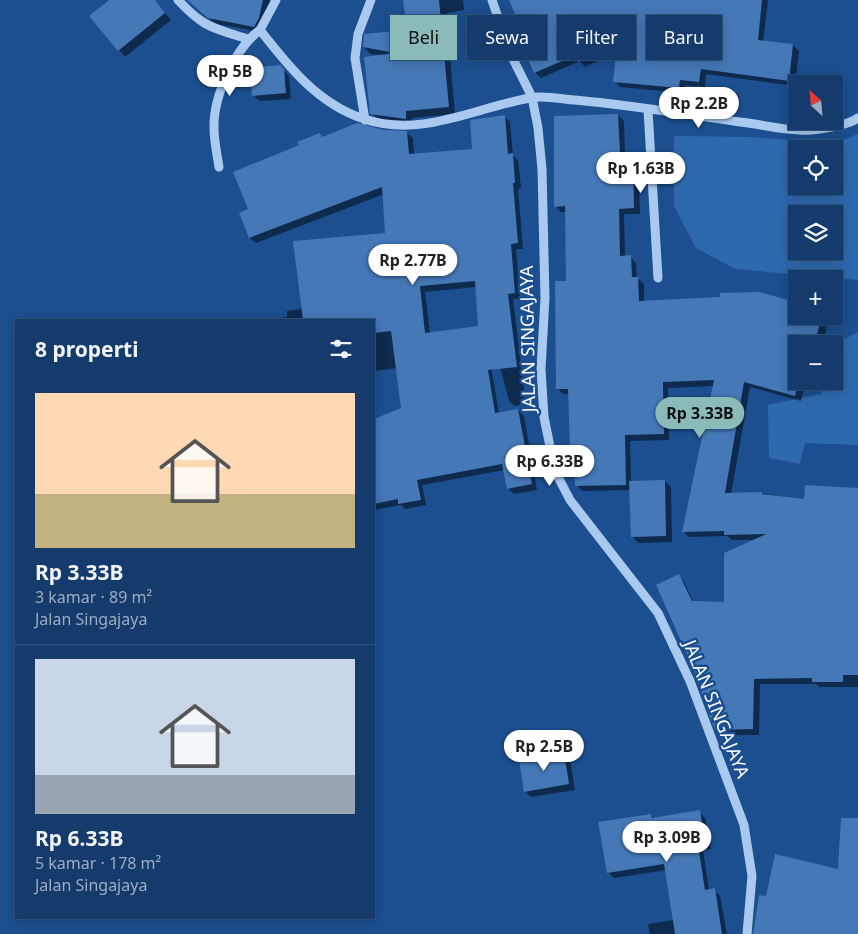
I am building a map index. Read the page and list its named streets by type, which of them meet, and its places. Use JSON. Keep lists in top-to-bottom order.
{
  "streets": {
    "street": ["JALAN SINGAJAYA"]
  },
  "north": "top left",
  "page": {
    "chip": [
      "Beli",
      "Sewa",
      "Filter",
      "Baru"
    ],
    "price": [
      "Rp 5B",
      "Rp 2.2B",
      "Rp 1.63B",
      "Rp 2.77B",
      "Rp 3.33B",
      "Rp 6.33B",
      "Rp 2.5B",
      "Rp 3.09B"
    ],
    "map_buttons": ["+", "−"],
    "heading": "8 properti",
    "list": [
      {
        "name": "Rp 3.33B",
        "note": "3 kamar · 89 m² · Jalan Singajaya"
      },
      {
        "name": "Rp 6.33B",
        "note": "5 kamar · 178 m² · Jalan Singajaya"
      }
    ]
  }
}
